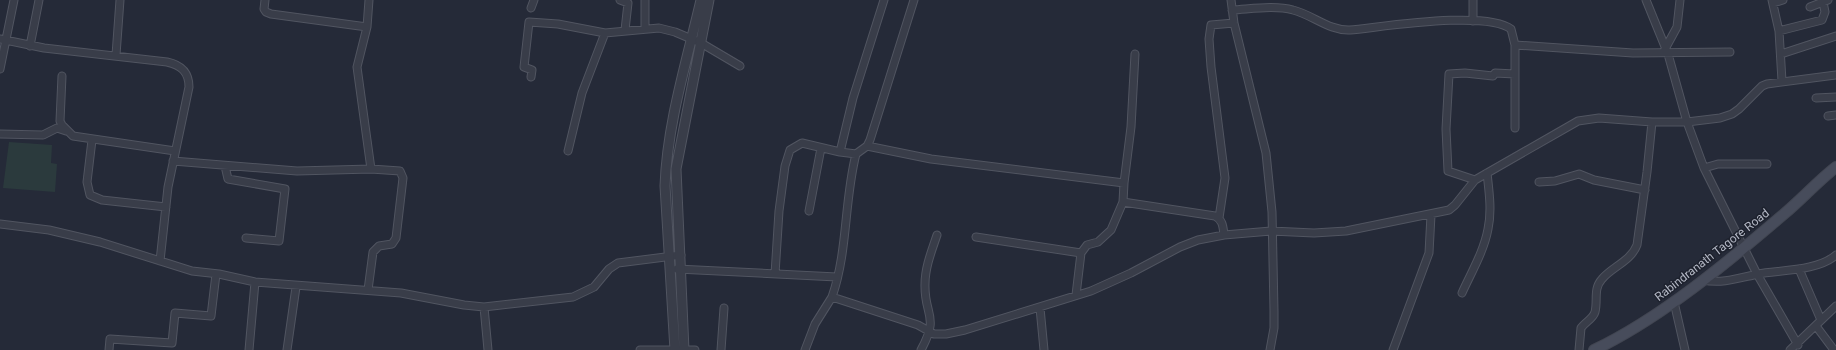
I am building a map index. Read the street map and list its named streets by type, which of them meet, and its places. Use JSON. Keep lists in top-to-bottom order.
{
  "streets": {
    "main road": ["Rabindranath Tagore Road"]
  }
}
